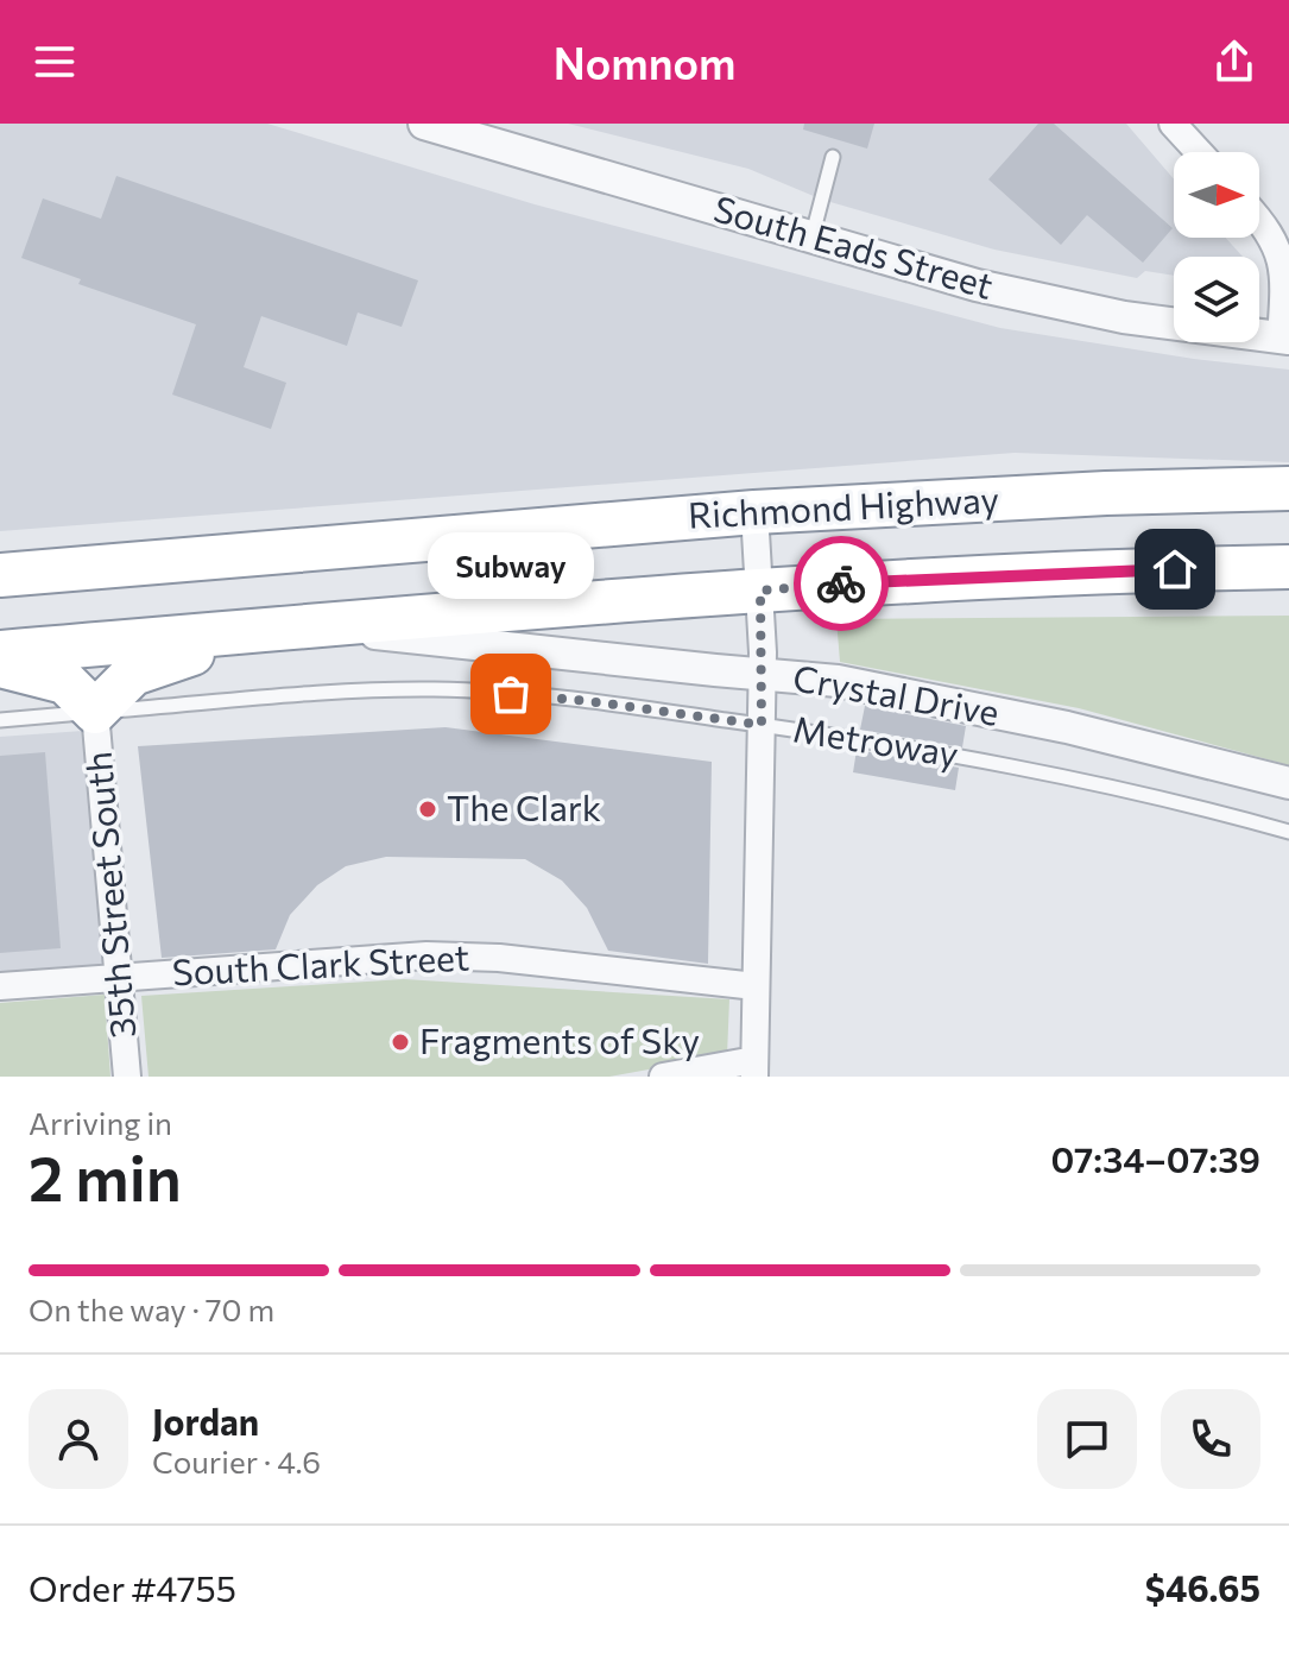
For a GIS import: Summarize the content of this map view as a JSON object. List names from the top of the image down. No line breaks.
{"streets":{"highway":["Richmond Highway"],"street":["South Eads Street","Crystal Drive","35th Street South","South Clark Street"],"lane":["Metroway"]},"crossings":[["Metroway","35th Street South"],["35th Street South","South Clark Street"]],"places":["Subway","The Clark","Fragments of Sky"],"north":"right","page":{"header":"Nomnom","bubble":"Subway","heading":["2 min","Arriving in","07:34–07:39"],"panel":["Jordan","Courier · 4.6","Order #4755","$46.65"],"bar":"On the way · 70 m"}}
